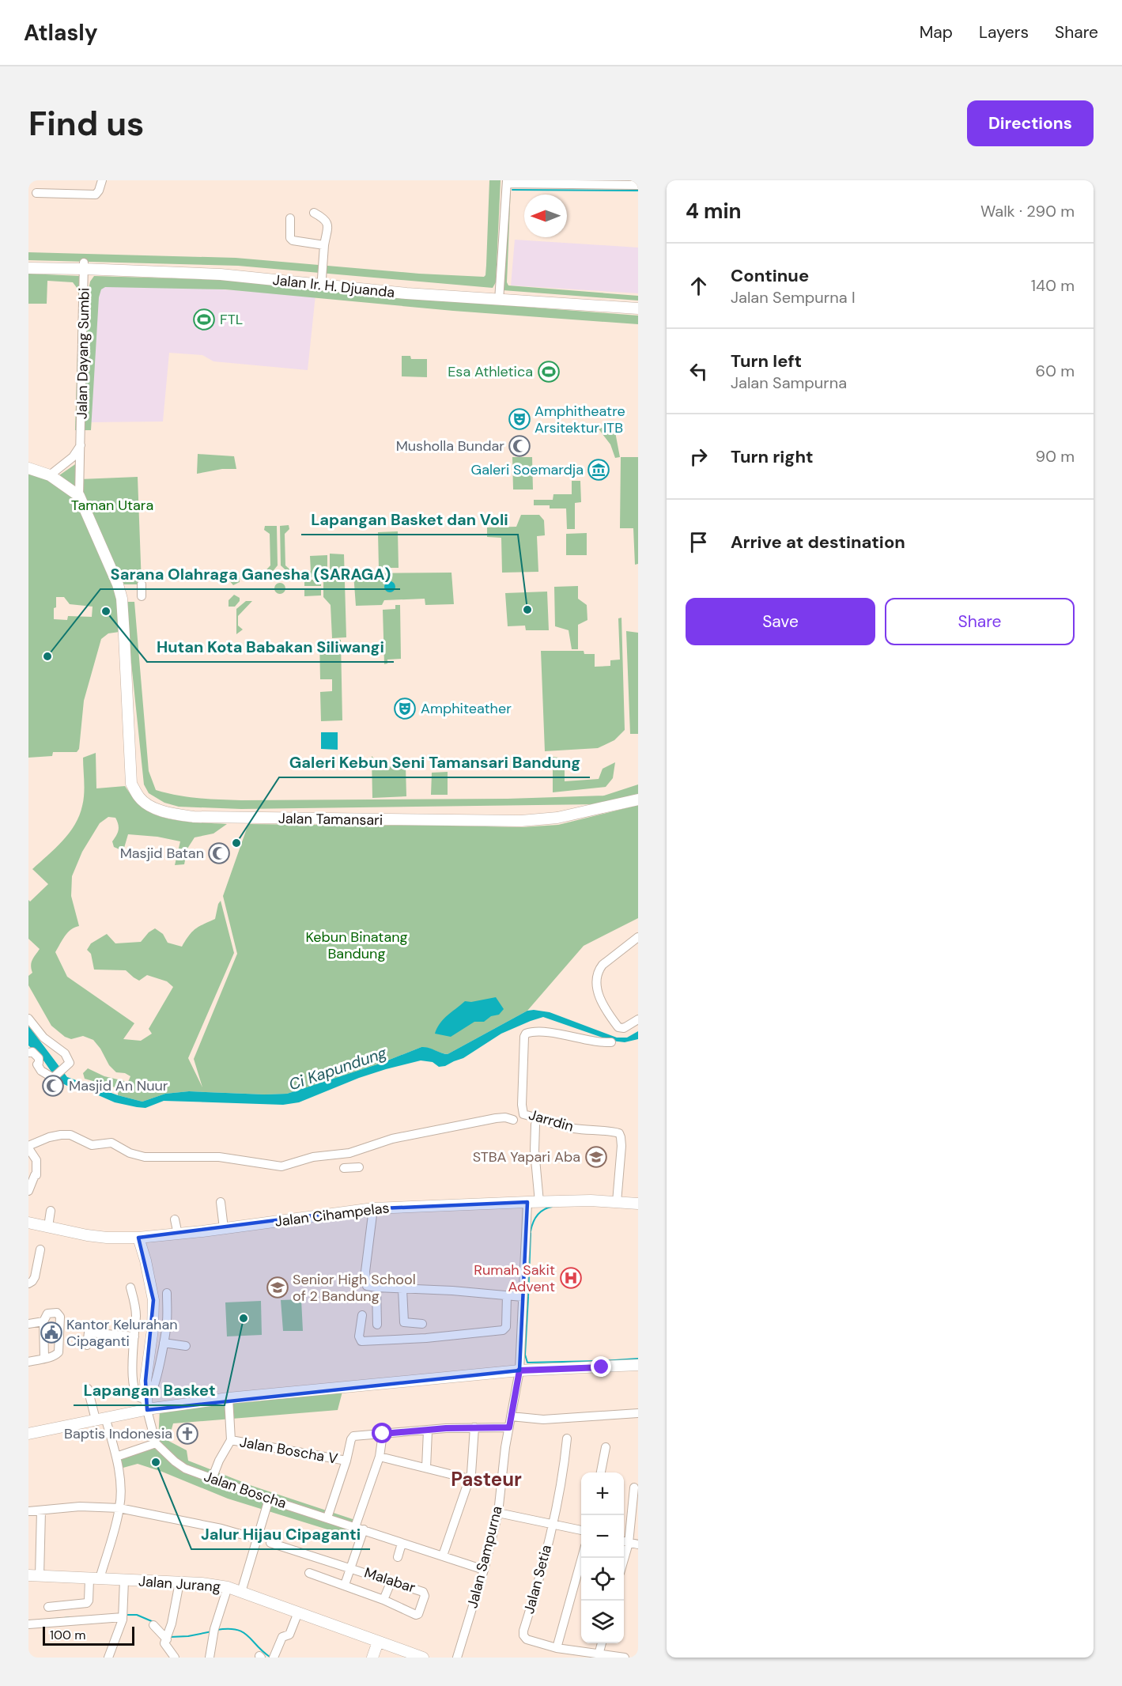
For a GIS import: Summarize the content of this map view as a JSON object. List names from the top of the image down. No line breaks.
{"streets":{"main road":["Jalan Ir. H. Djuanda","Jalan Tamansari","Jalan Cihampelas","Jalan Jurang"],"street":["Jalan Dayang Sumbi","Jarrdin","Jalan Boscha V","Jalan Boscha","Jalan Sampurna","Jalan Setia","Malabar"]},"crossings":[["Jalan Ir. H. Djuanda","Jalan Dayang Sumbi"],["Jalan Dayang Sumbi","Jalan Tamansari"],["Jarrdin","Jalan Cihampelas"],["Jalan Cihampelas","Jalan Sampurna"],["Jalan Boscha","Jalan Sampurna"]],"districts":["Pasteur"],"water":["Ci Kapundung"],"parks":["Taman Utara","Kebun Binatang Bandung"],"places":{"sports":["FTL","Esa Athletica"],"theatre":["Amphitheatre Arsitektur ITB","Amphiteather"],"mosque":["Musholla Bundar","Masjid Batan","Masjid An Nuur"],"museum":["Galeri Soemardja"],"other":["Lapangan Basket dan Voli","Hutan Kota Babakan Siliwangi","Sarana Olahraga Ganesha (SARAGA)","Galeri Kebun Seni Tamansari Bandung","Lapangan Basket","Jalur Hijau Cipaganti"],"school or university":["STBA Yapari Aba","Senior High School of 2 Bandung"],"hospital":["Rumah Sakit Advent"],"public building":["Kantor Kelurahan Cipaganti"],"church":["Baptis Indonesia"]},"scale_bar":"100 m","north":"left","page":{"header":"Atlasly","nav":["Map","Layers","Share"],"buttons":["Directions",["Save","Share"]],"title":"Find us","heading":["4 min","Walk · 290 m"],"list":[["Continue","Jalan Sempurna I","140 m"],["Turn left","Jalan Sampurna","60 m"],["Turn right","90 m"],"Arrive at destination"],"map_buttons":["+","−"],"scale":"100 m"}}
